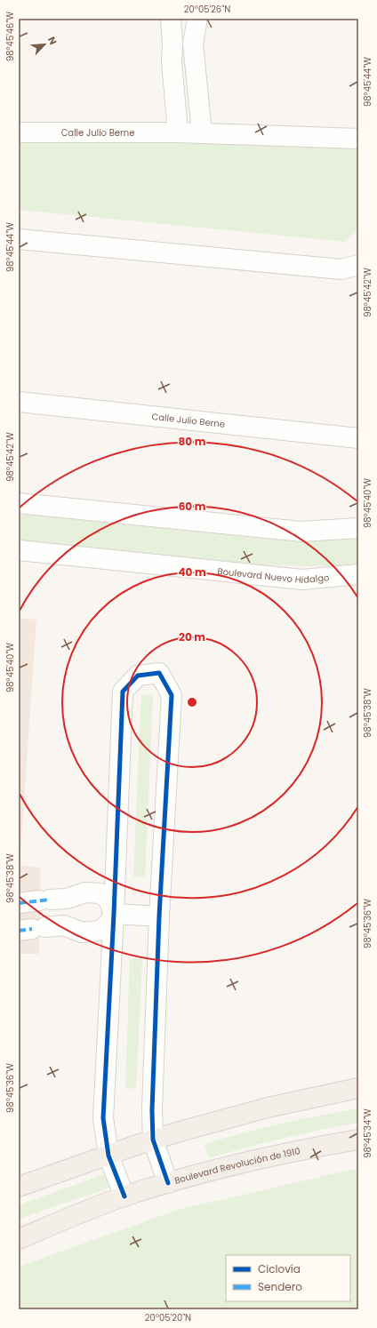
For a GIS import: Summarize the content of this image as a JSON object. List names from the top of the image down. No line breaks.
{"streets":{"main road":["Boulevard Revolución de 1910"],"street":["Calle Julio Berne","Boulevard Nuevo Hidalgo"]},"legend":["Ciclovía","Sendero"],"north":"top right","coordinates":["20°05'26\"N","98°45'46\"W","98°45'44\"W","98°45'42\"W","98°45'40\"W","98°45'38\"W","98°45'36\"W","98°45'34\"W","20°05'20\"N"],"rings":["80 m","60 m","40 m","20 m"]}
